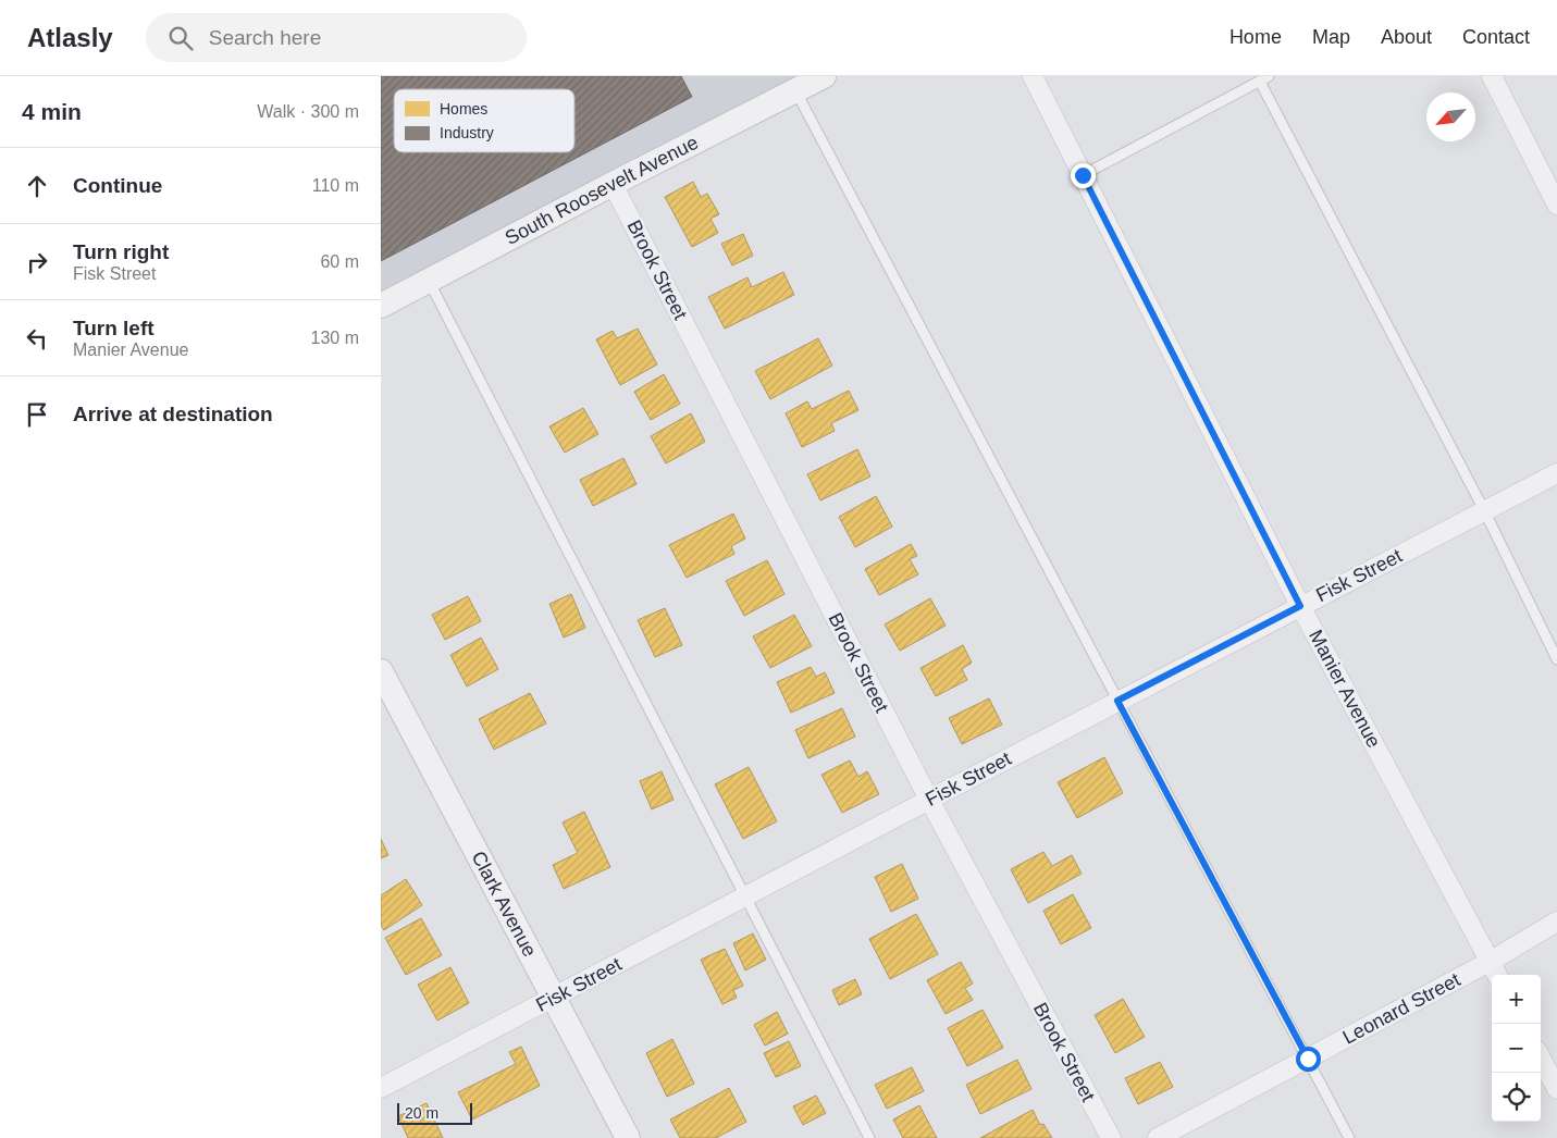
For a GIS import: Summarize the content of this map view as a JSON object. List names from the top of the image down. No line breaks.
{"streets":{"street":["South Roosevelt Avenue","Brook Street","Fisk Street","Manier Avenue","Clark Avenue","Leonard Street"]},"crossings":[["South Roosevelt Avenue","Brook Street"],["Brook Street","Fisk Street"],["Fisk Street","Manier Avenue"],["Fisk Street","Clark Avenue"],["Manier Avenue","Leonard Street"]],"legend":["Homes","Industry"],"scale_bar":"20 m","north":"bottom left","page":{"header":"Atlasly","search":"Search here","nav":["Home","Map","About","Contact"],"heading":["4 min","Walk · 300 m"],"list":[["Continue","110 m"],["Turn right","Fisk Street","60 m"],["Turn left","Manier Avenue","130 m"],"Arrive at destination"],"map_buttons":["+","−"],"scale":"20 m"}}
